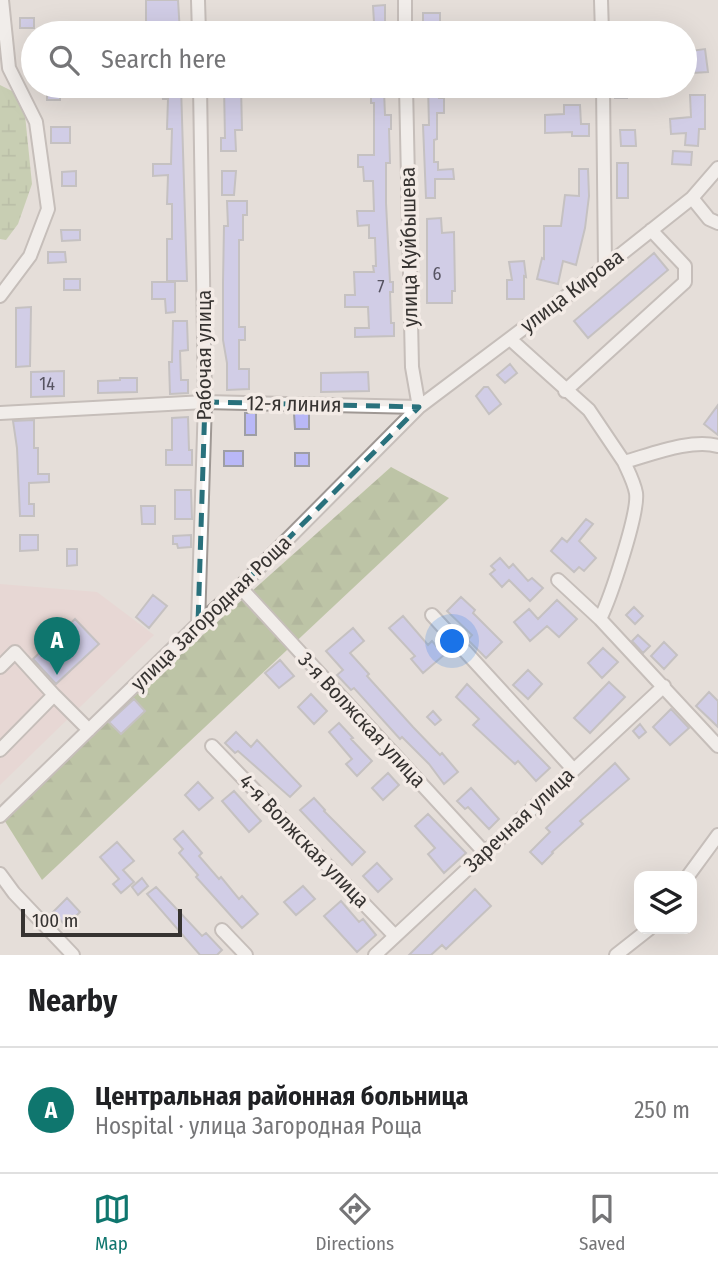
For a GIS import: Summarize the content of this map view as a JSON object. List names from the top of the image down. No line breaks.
{"streets":{"street":["улица Куйбышева","улица Кирова","Рабочая улица","12-я линия","улица Загородная Роща","3-я Волжская улица","Заречная улица","4-я Волжская улица"]},"crossings":[["улица Куйбышева","улица Кирова"],["улица Куйбышева","12-я линия"],["улица Куйбышева","улица Загородная Роща"],["улица Кирова","12-я линия"],["улица Кирова","улица Загородная Роща"],["Рабочая улица","12-я линия"],["Рабочая улица","улица Загородная Роща"],["12-я линия","улица Загородная Роща"],["улица Загородная Роща","3-я Волжская улица"],["3-я Волжская улица","Заречная улица"],["Заречная улица","4-я Волжская улица"]],"house_numbers":["6","7","14"],"scale_bar":"100 m","page":{"search":"Search here","pins":"A","scale":"100 m","heading":"Nearby","list":[{"mark":"A","name":"Центральная районная больница","note":"Hospital · улица Загородная Роща","value":"250 m"}],"nav":["Map","Directions","Saved"]}}
